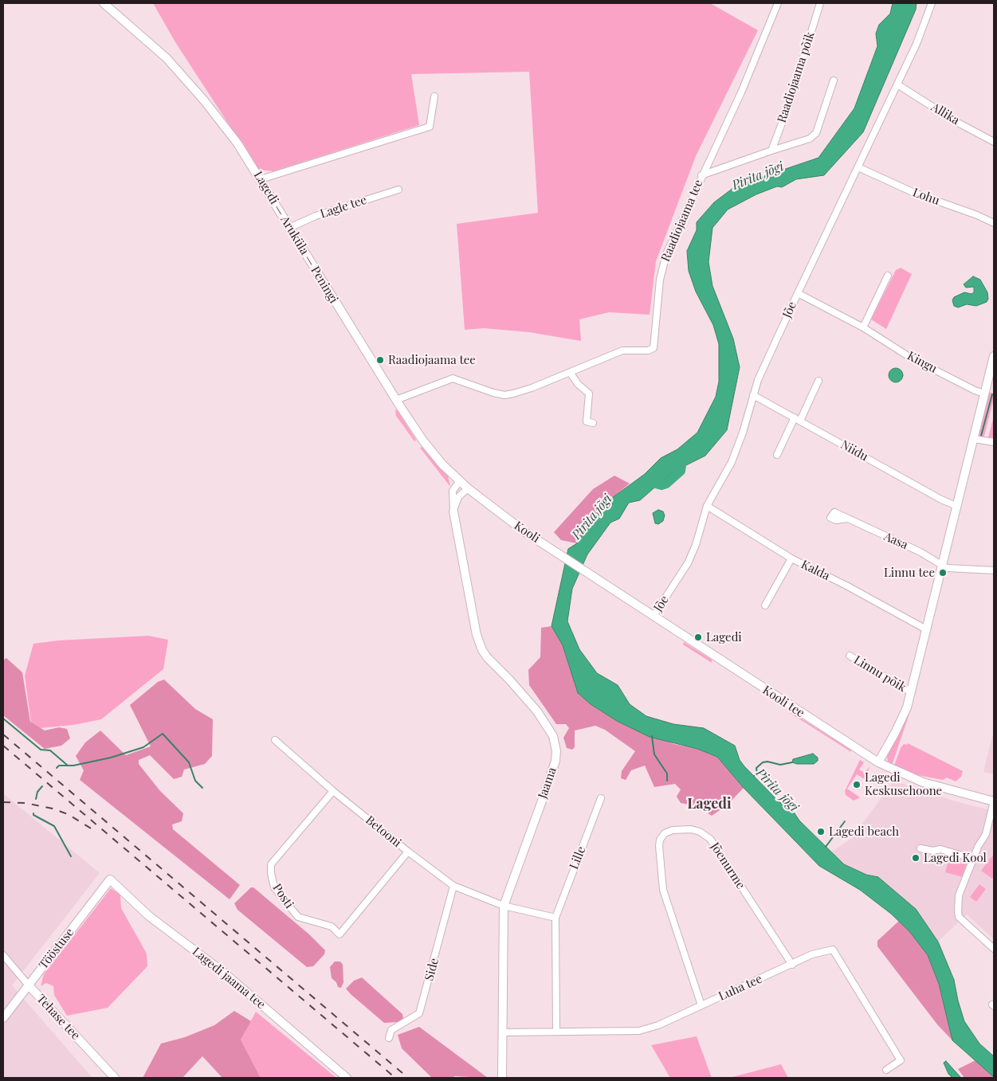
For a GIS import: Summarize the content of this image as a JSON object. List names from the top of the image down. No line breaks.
{"streets":{"street":["Raadiojaama põik","Allika","Lohu","Lagle tee","Raadiojaama tee","Lagedi — Aruküla — Peningi","Jõe","Kingu","Niidu","Kooli","Aasa","Kalda","Linnu põik","Kooli tee","Jaama","Betooni","Lille","Jõenurme","Posti","Tööstuse","Side","Lagedi jaama tee","Luha tee","Tehase tee"]},"crossings":[["Allika","Jõe"],["Lohu","Jõe"],["Lagle tee","Lagedi — Aruküla — Peningi"],["Raadiojaama tee","Lagedi — Aruküla — Peningi"],["Lagedi — Aruküla — Peningi","Kooli"],["Lagedi — Aruküla — Peningi","Jaama"],["Jõe","Kingu"],["Jõe","Niidu"],["Jõe","Kalda"],["Jõe","Kooli tee"],["Kooli","Kooli tee"],["Jaama","Betooni"],["Jaama","Luha tee"],["Betooni","Posti"],["Betooni","Side"],["Lille","Luha tee"],["Jõenurme","Luha tee"],["Tööstuse","Lagedi jaama tee"],["Tööstuse","Tehase tee"]],"districts":["Lagedi"],"water":["Pirita jõgi"],"places":["Raadiojaama tee","Linnu tee","Lagedi","Lagedi Keskusehoone","Lagedi beach","Lagedi Kool"]}
